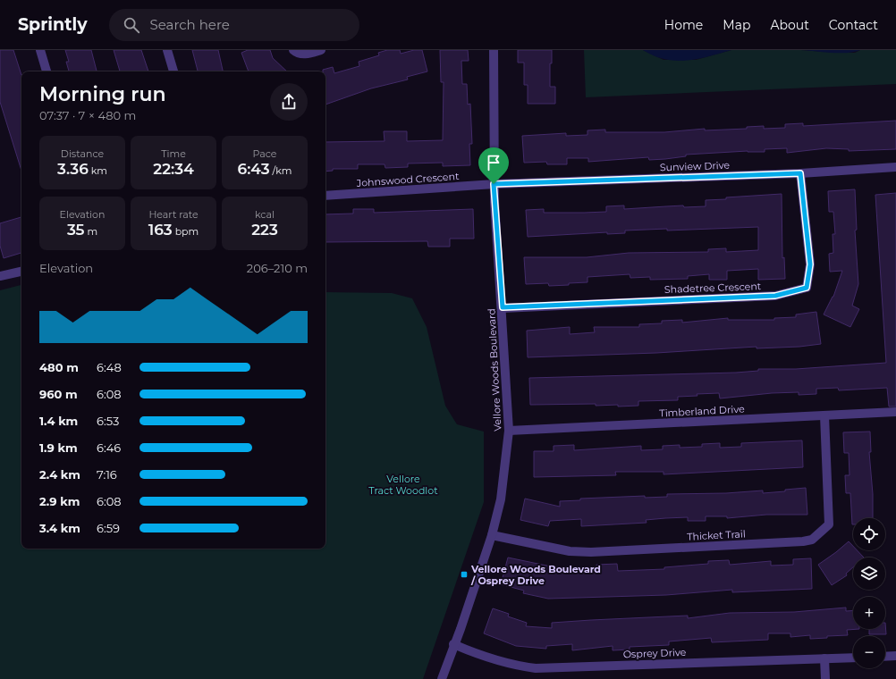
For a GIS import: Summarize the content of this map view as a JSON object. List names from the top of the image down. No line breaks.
{"streets":{"street":["Sunview Drive","Johnswood Crescent","Shadetree Crescent","Vellore Woods Boulevard","Timberland Drive","Thicket Trail","Osprey Drive"]},"crossings":[["Sunview Drive","Johnswood Crescent"],["Sunview Drive","Shadetree Crescent"],["Sunview Drive","Vellore Woods Boulevard"],["Johnswood Crescent","Vellore Woods Boulevard"],["Shadetree Crescent","Vellore Woods Boulevard"],["Vellore Woods Boulevard","Timberland Drive"],["Vellore Woods Boulevard","Thicket Trail"],["Vellore Woods Boulevard","Osprey Drive"],["Timberland Drive","Thicket Trail"]],"parks":["Vellore Tract Woodlot"],"places":{"transit":["Vellore Woods Boulevard / Osprey Drive"]},"page":{"header":"Sprintly","search":"Search here","nav":["Home","Map","About","Contact"],"heading":["Morning run","07:37 · 7 × 480 m"],"stats":[["Distance","3.36 km"],["Time","22:34"],["Pace","6:43 /km"],["Elevation","35 m"],["Heart rate","163 bpm"],["kcal","223"]],"chart":["Elevation","206–210 m"],"list":[{"name":"480 m","note":"6:48"},{"name":"960 m","note":"6:08"},{"name":"1.4 km","note":"6:53"},{"name":"1.9 km","note":"6:46"},{"name":"2.4 km","note":"7:16"},{"name":"2.9 km","note":"6:08"},{"name":"3.4 km","note":"6:59"}],"map_buttons":["+","−"]}}
